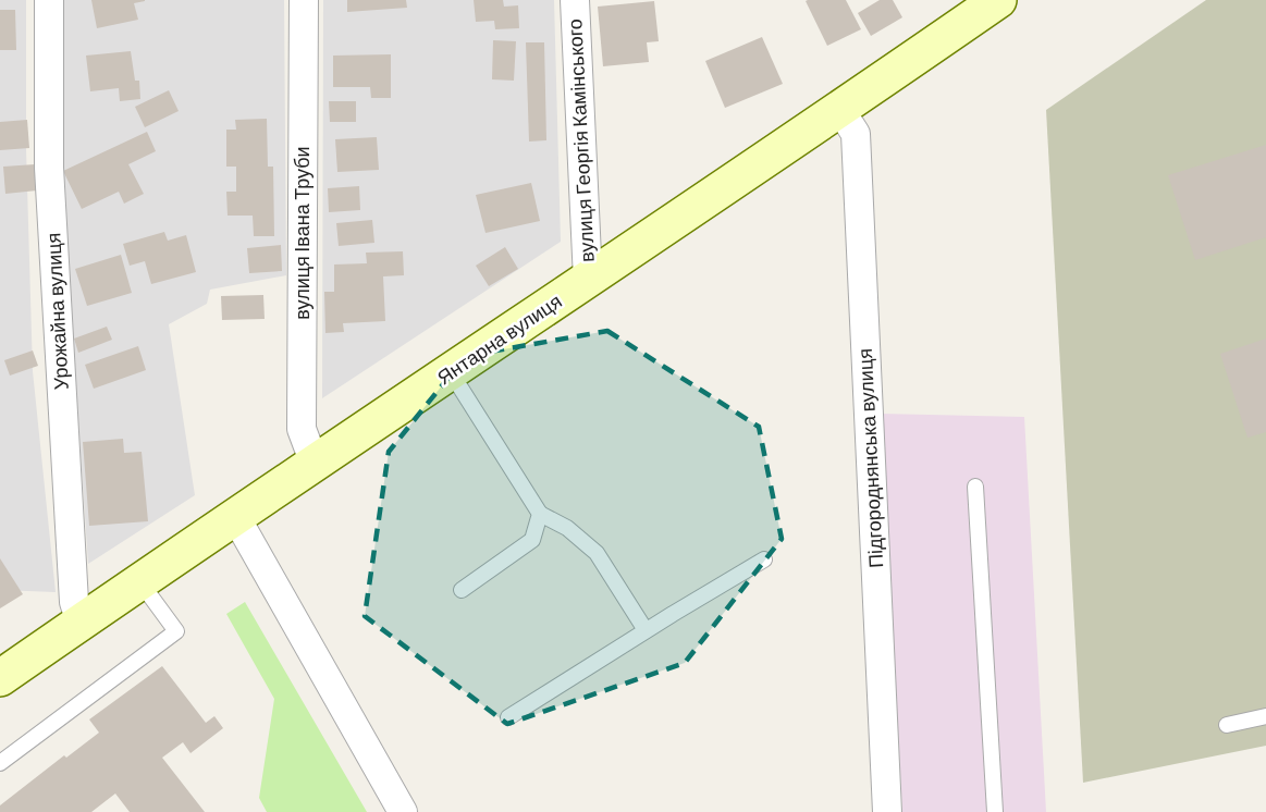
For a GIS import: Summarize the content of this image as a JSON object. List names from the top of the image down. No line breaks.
{"streets":{"main road":["Янтарна вулиця"],"street":["вулиця Георгія Камінського","вулиця Івана Труби","Урожайна вулиця","Підгороднянська вулиця"]},"crossings":[["вулиця Георгія Камінського","Янтарна вулиця"],["вулиця Івана Труби","Янтарна вулиця"],["Урожайна вулиця","Янтарна вулиця"],["Янтарна вулиця","Підгороднянська вулиця"]]}
